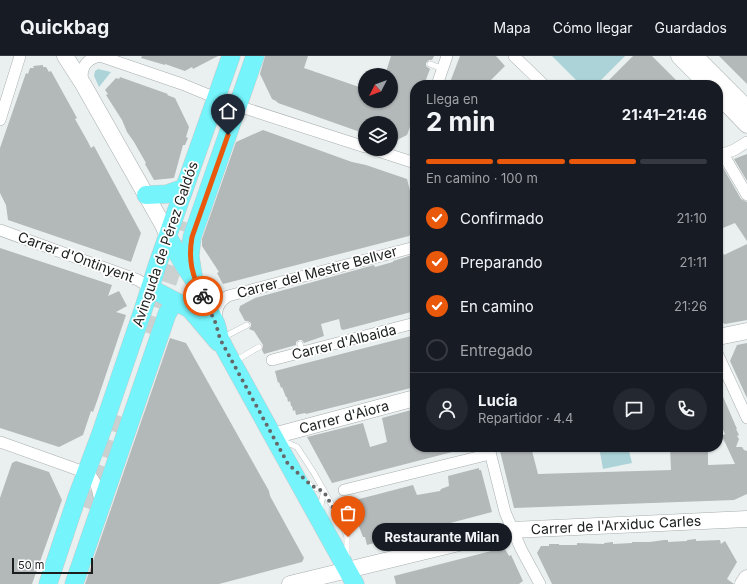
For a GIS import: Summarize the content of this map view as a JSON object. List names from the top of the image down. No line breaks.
{"streets":{"main road":["Avinguda de Pérez Galdós","Carrer d'Aiora","Carrer de l'Arxiduc Carles"],"street":["Carrer d'Ontinyent","Carrer del Mestre Bellver","Carrer d'Albaida"]},"crossings":[["Avinguda de Pérez Galdós","Carrer d'Ontinyent"]],"places":["Restaurante Milan"],"scale_bar":"50 m","north":"bottom left","page":{"header":"Quickbag","nav":["Mapa","Cómo llegar","Guardados"],"heading":["2 min","Llega en","21:41–21:46"],"panel":["Lucía","Repartidor · 4.4"],"bar":"En camino · 100 m","list":[["Confirmado","21:10"],["Preparando","21:11"],["En camino","21:26"],"Entregado"],"bubble":"Restaurante Milan","scale":"50 m"}}
